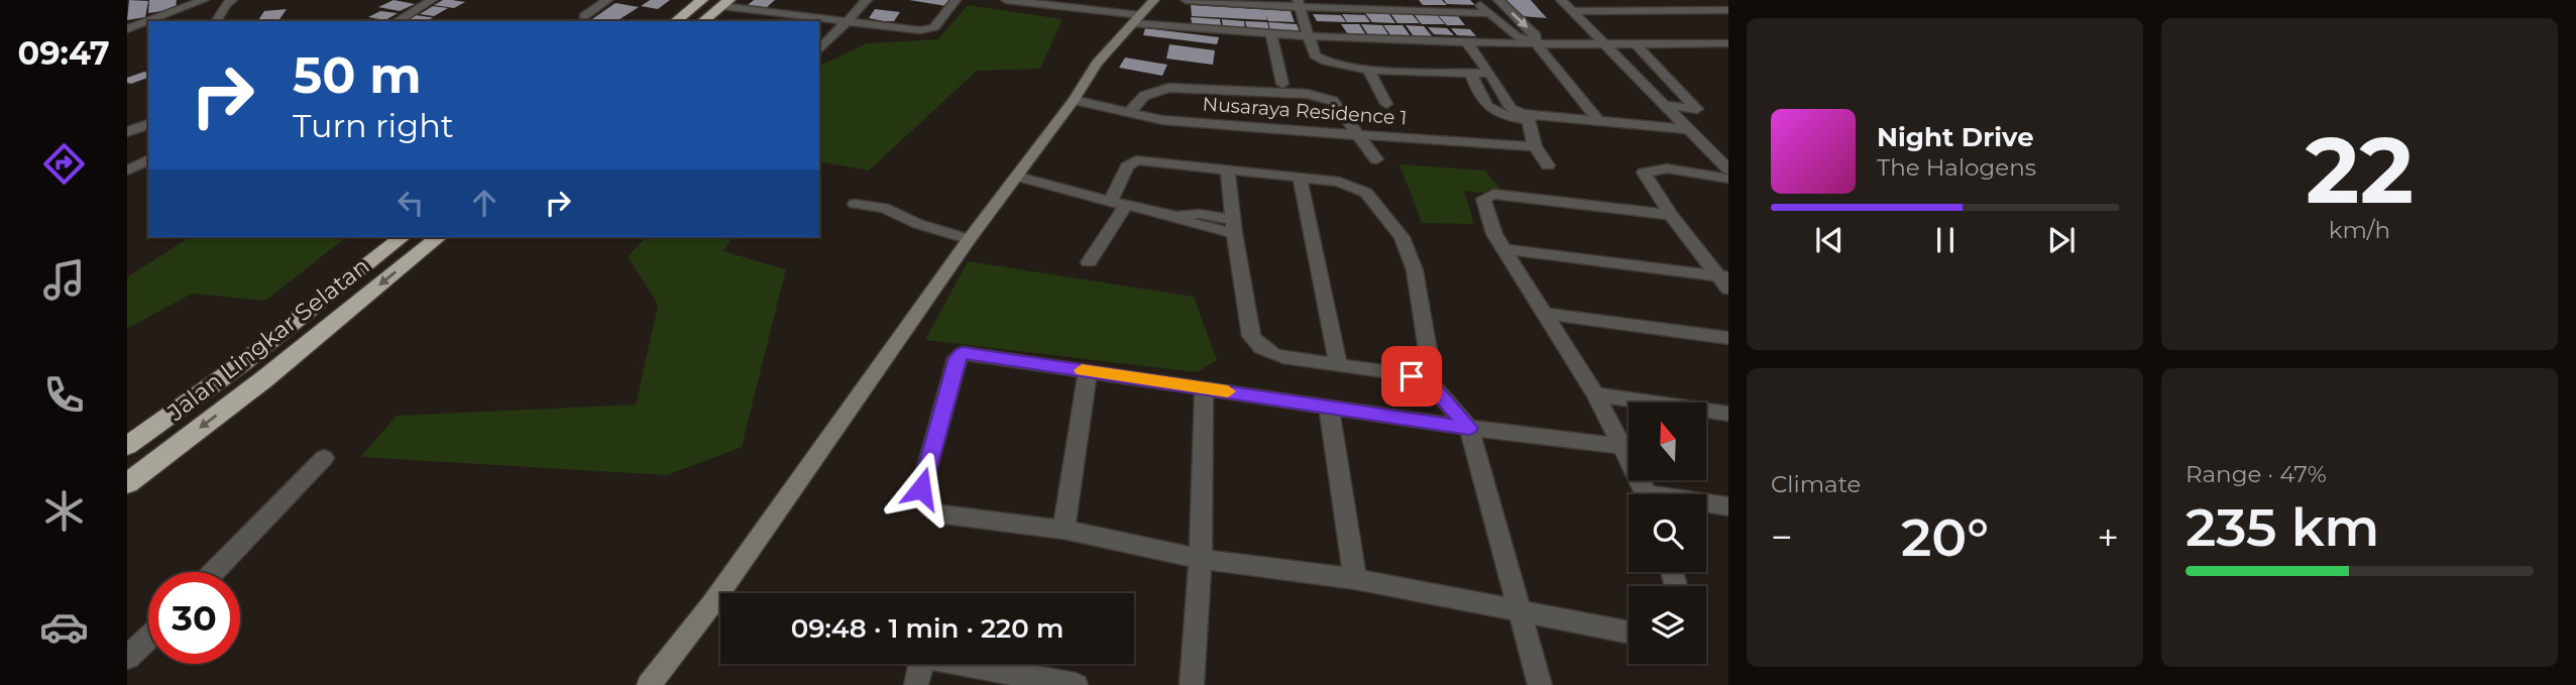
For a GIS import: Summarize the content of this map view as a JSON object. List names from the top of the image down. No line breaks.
{"streets":{"highway":["Jalan Lingkar Selatan"],"street":["Nusaraya Residence 1"]},"north":"top","page":{"tabs":"09:47","tile":[["22","km/h"],"Climate",["Range · 47%","235 km"]],"turn":["50 m","Turn right"],"song":["Night Drive","The Halogens"],"heat":["−","20°","+"],"limit":"30","trip":"09:48 · 1 min · 220 m"}}
